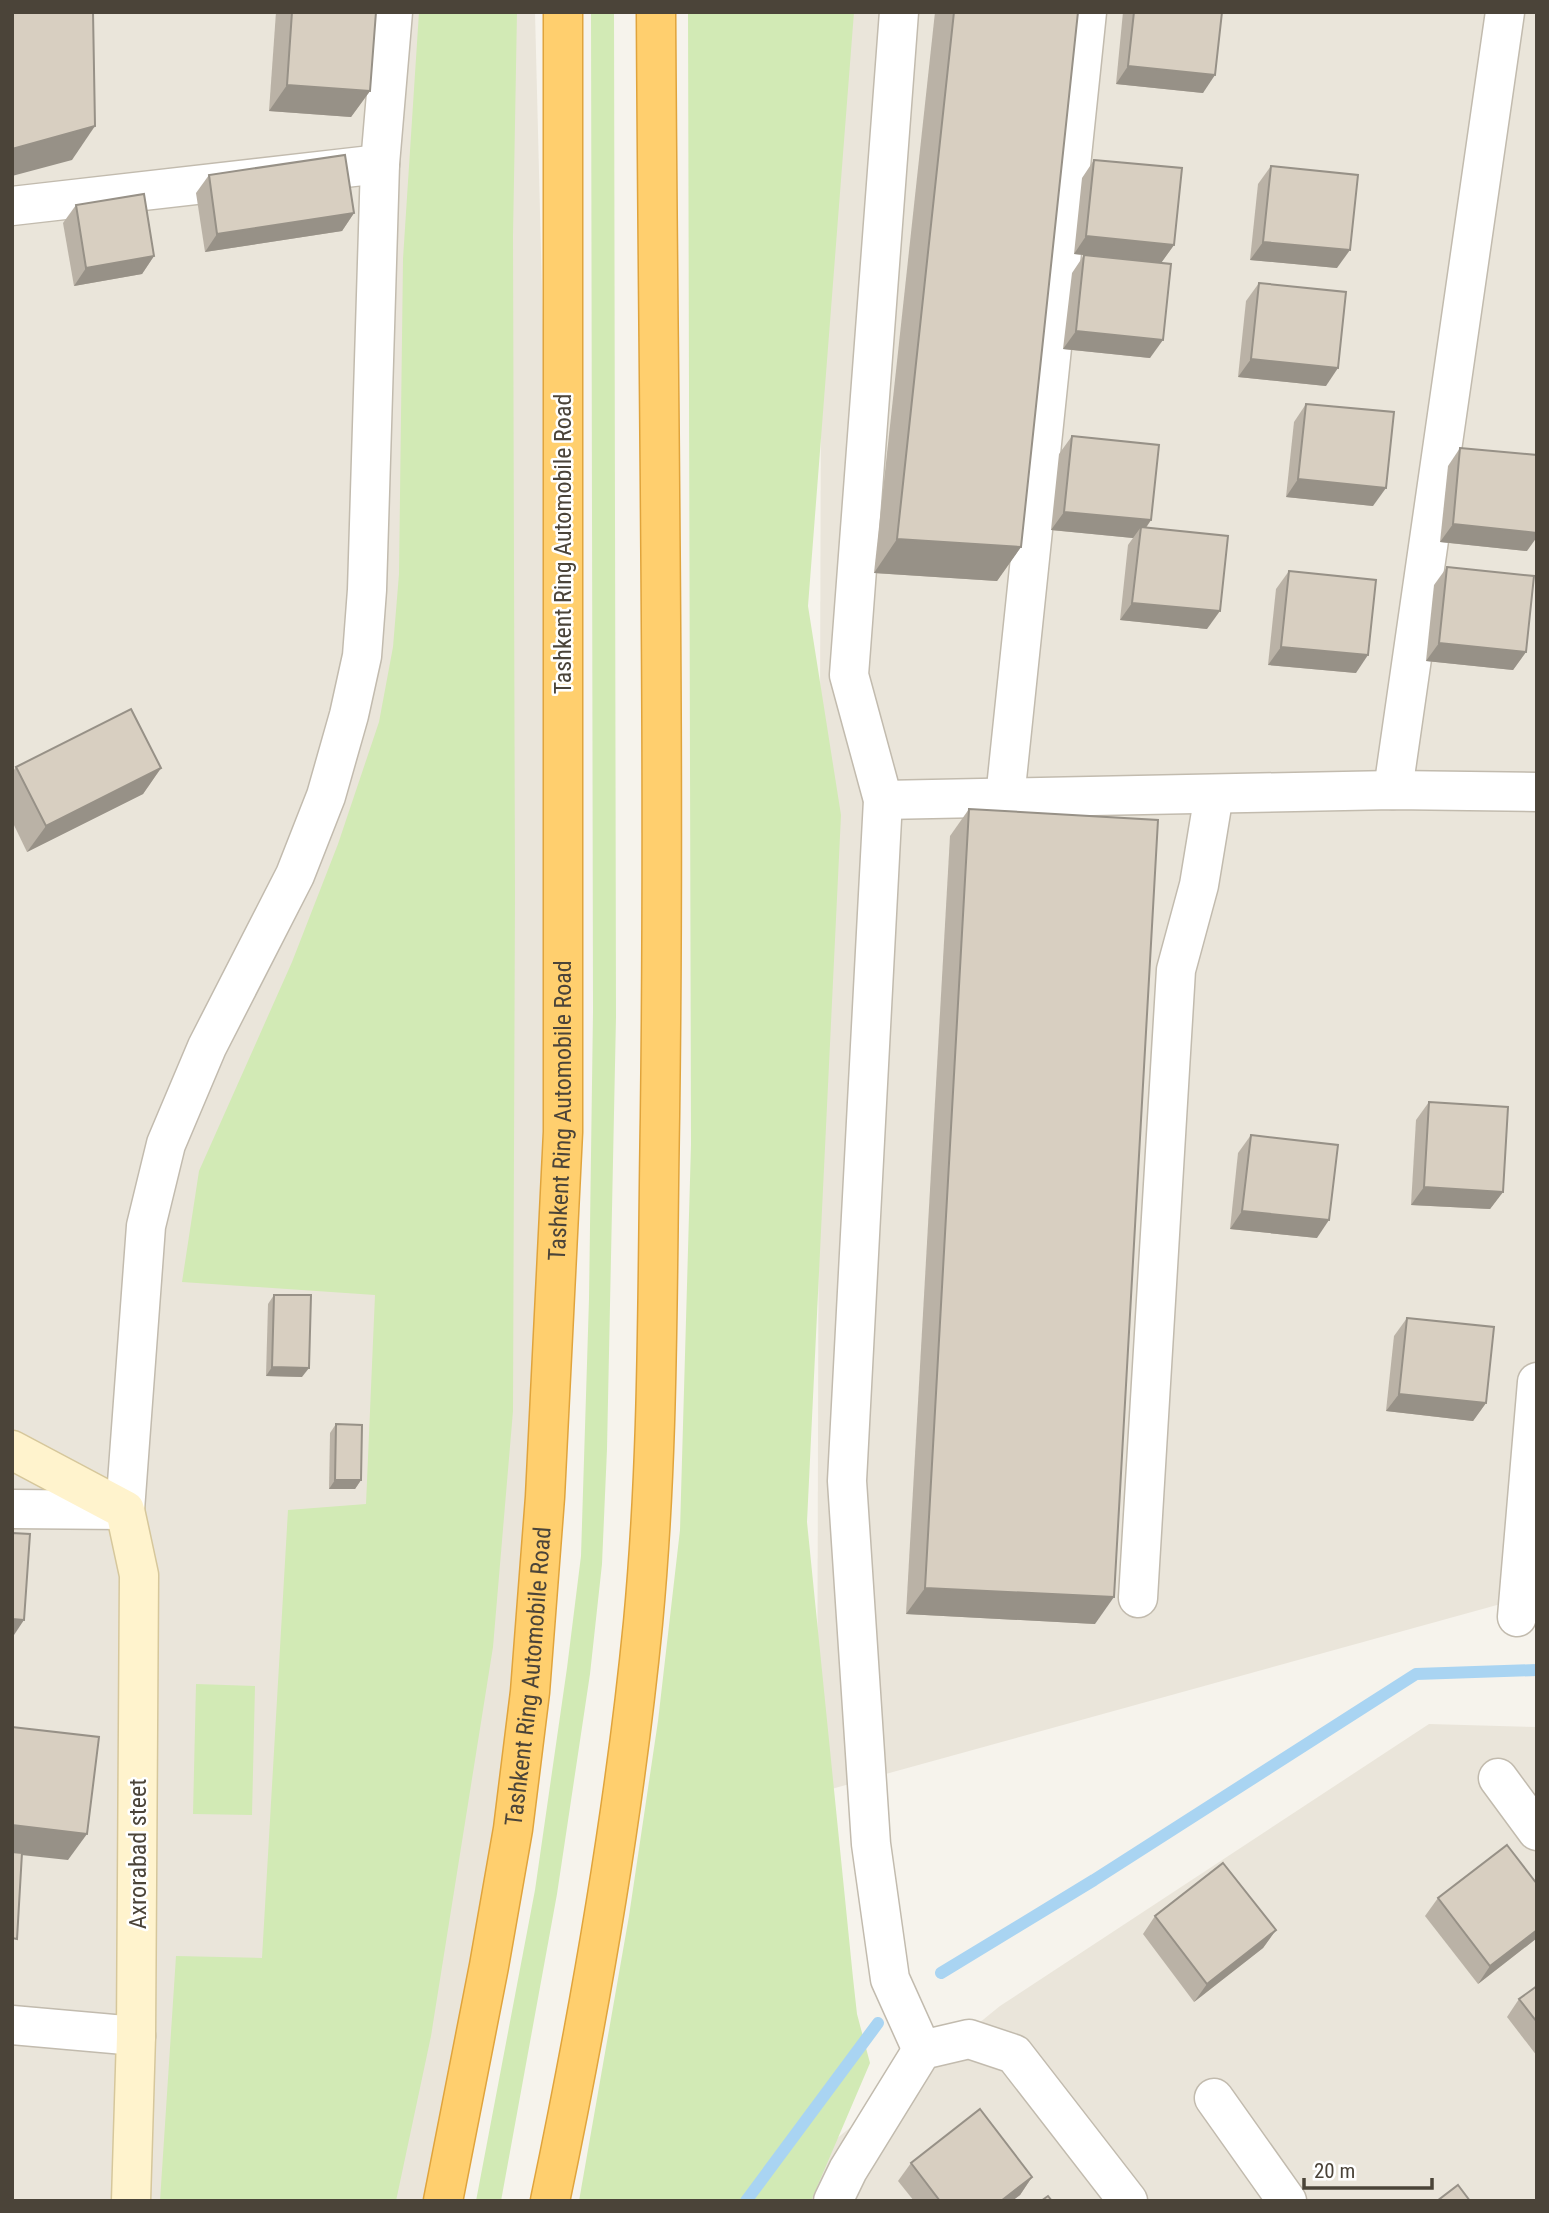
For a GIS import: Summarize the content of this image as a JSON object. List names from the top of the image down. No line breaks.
{"streets":{"highway":["Tashkent Ring Automobile Road"],"street":["Axrorаbаd steet"]},"scale_bar":"20 m"}
